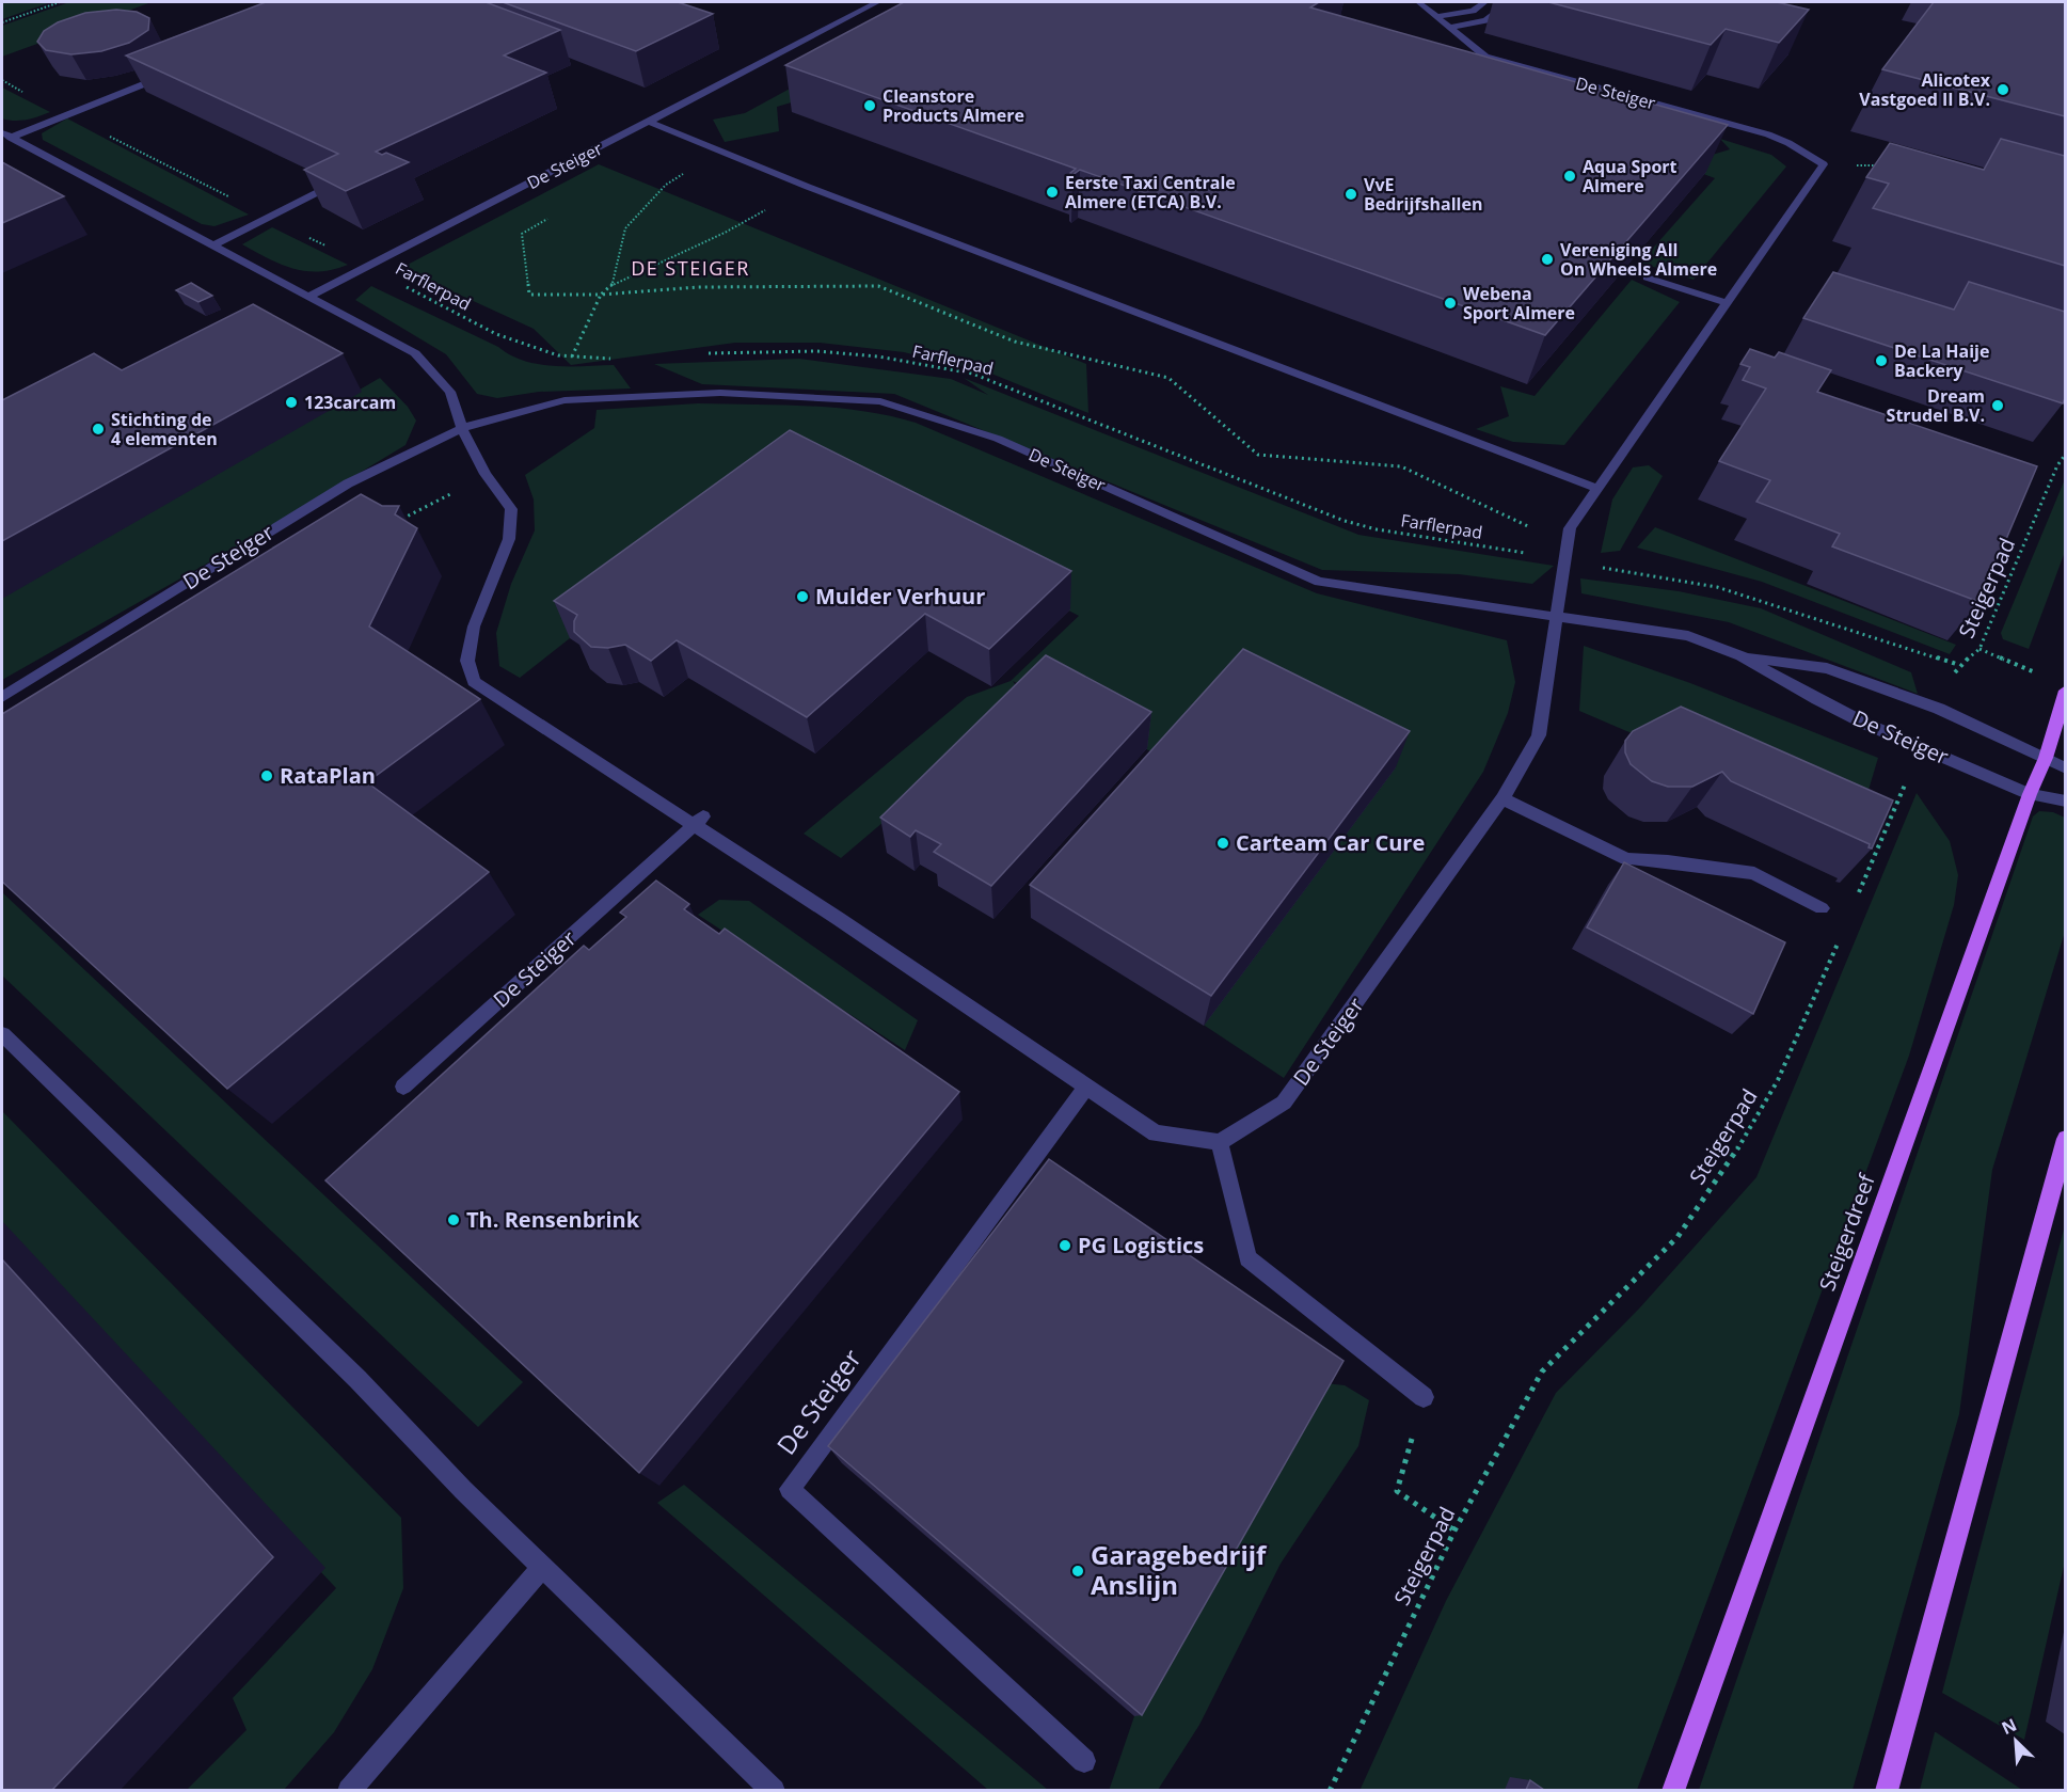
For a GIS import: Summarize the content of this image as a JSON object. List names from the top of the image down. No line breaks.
{"streets":{"main road":["Steigerdreef"],"street":["De Steiger"],"path":["Farflerpad","Steigerpad"]},"crossings":[["De Steiger","Farflerpad"],["De Steiger","Steigerpad"],["De Steiger","Steigerdreef"],["Farflerpad","Steigerpad"]],"districts":["DE STEIGER"],"places":["Alicotex Vastgoed II B.V.","Cleanstore Products Almere","Aqua Sport Almere","Eerste Taxi Centrale Almere (ETCA) B.V.","VvE Bedrijfshallen","Vereniging All On Wheels Almere","Webena Sport Almere","De La Haije Backery","123carcam","Dream Strudel B.V.","Stichting de 4 elementen","Mulder Verhuur","RataPlan","Carteam Car Cure","Th. Rensenbrink","PG Logistics","Garagebedrijf Anslijn"],"north":"top left"}
